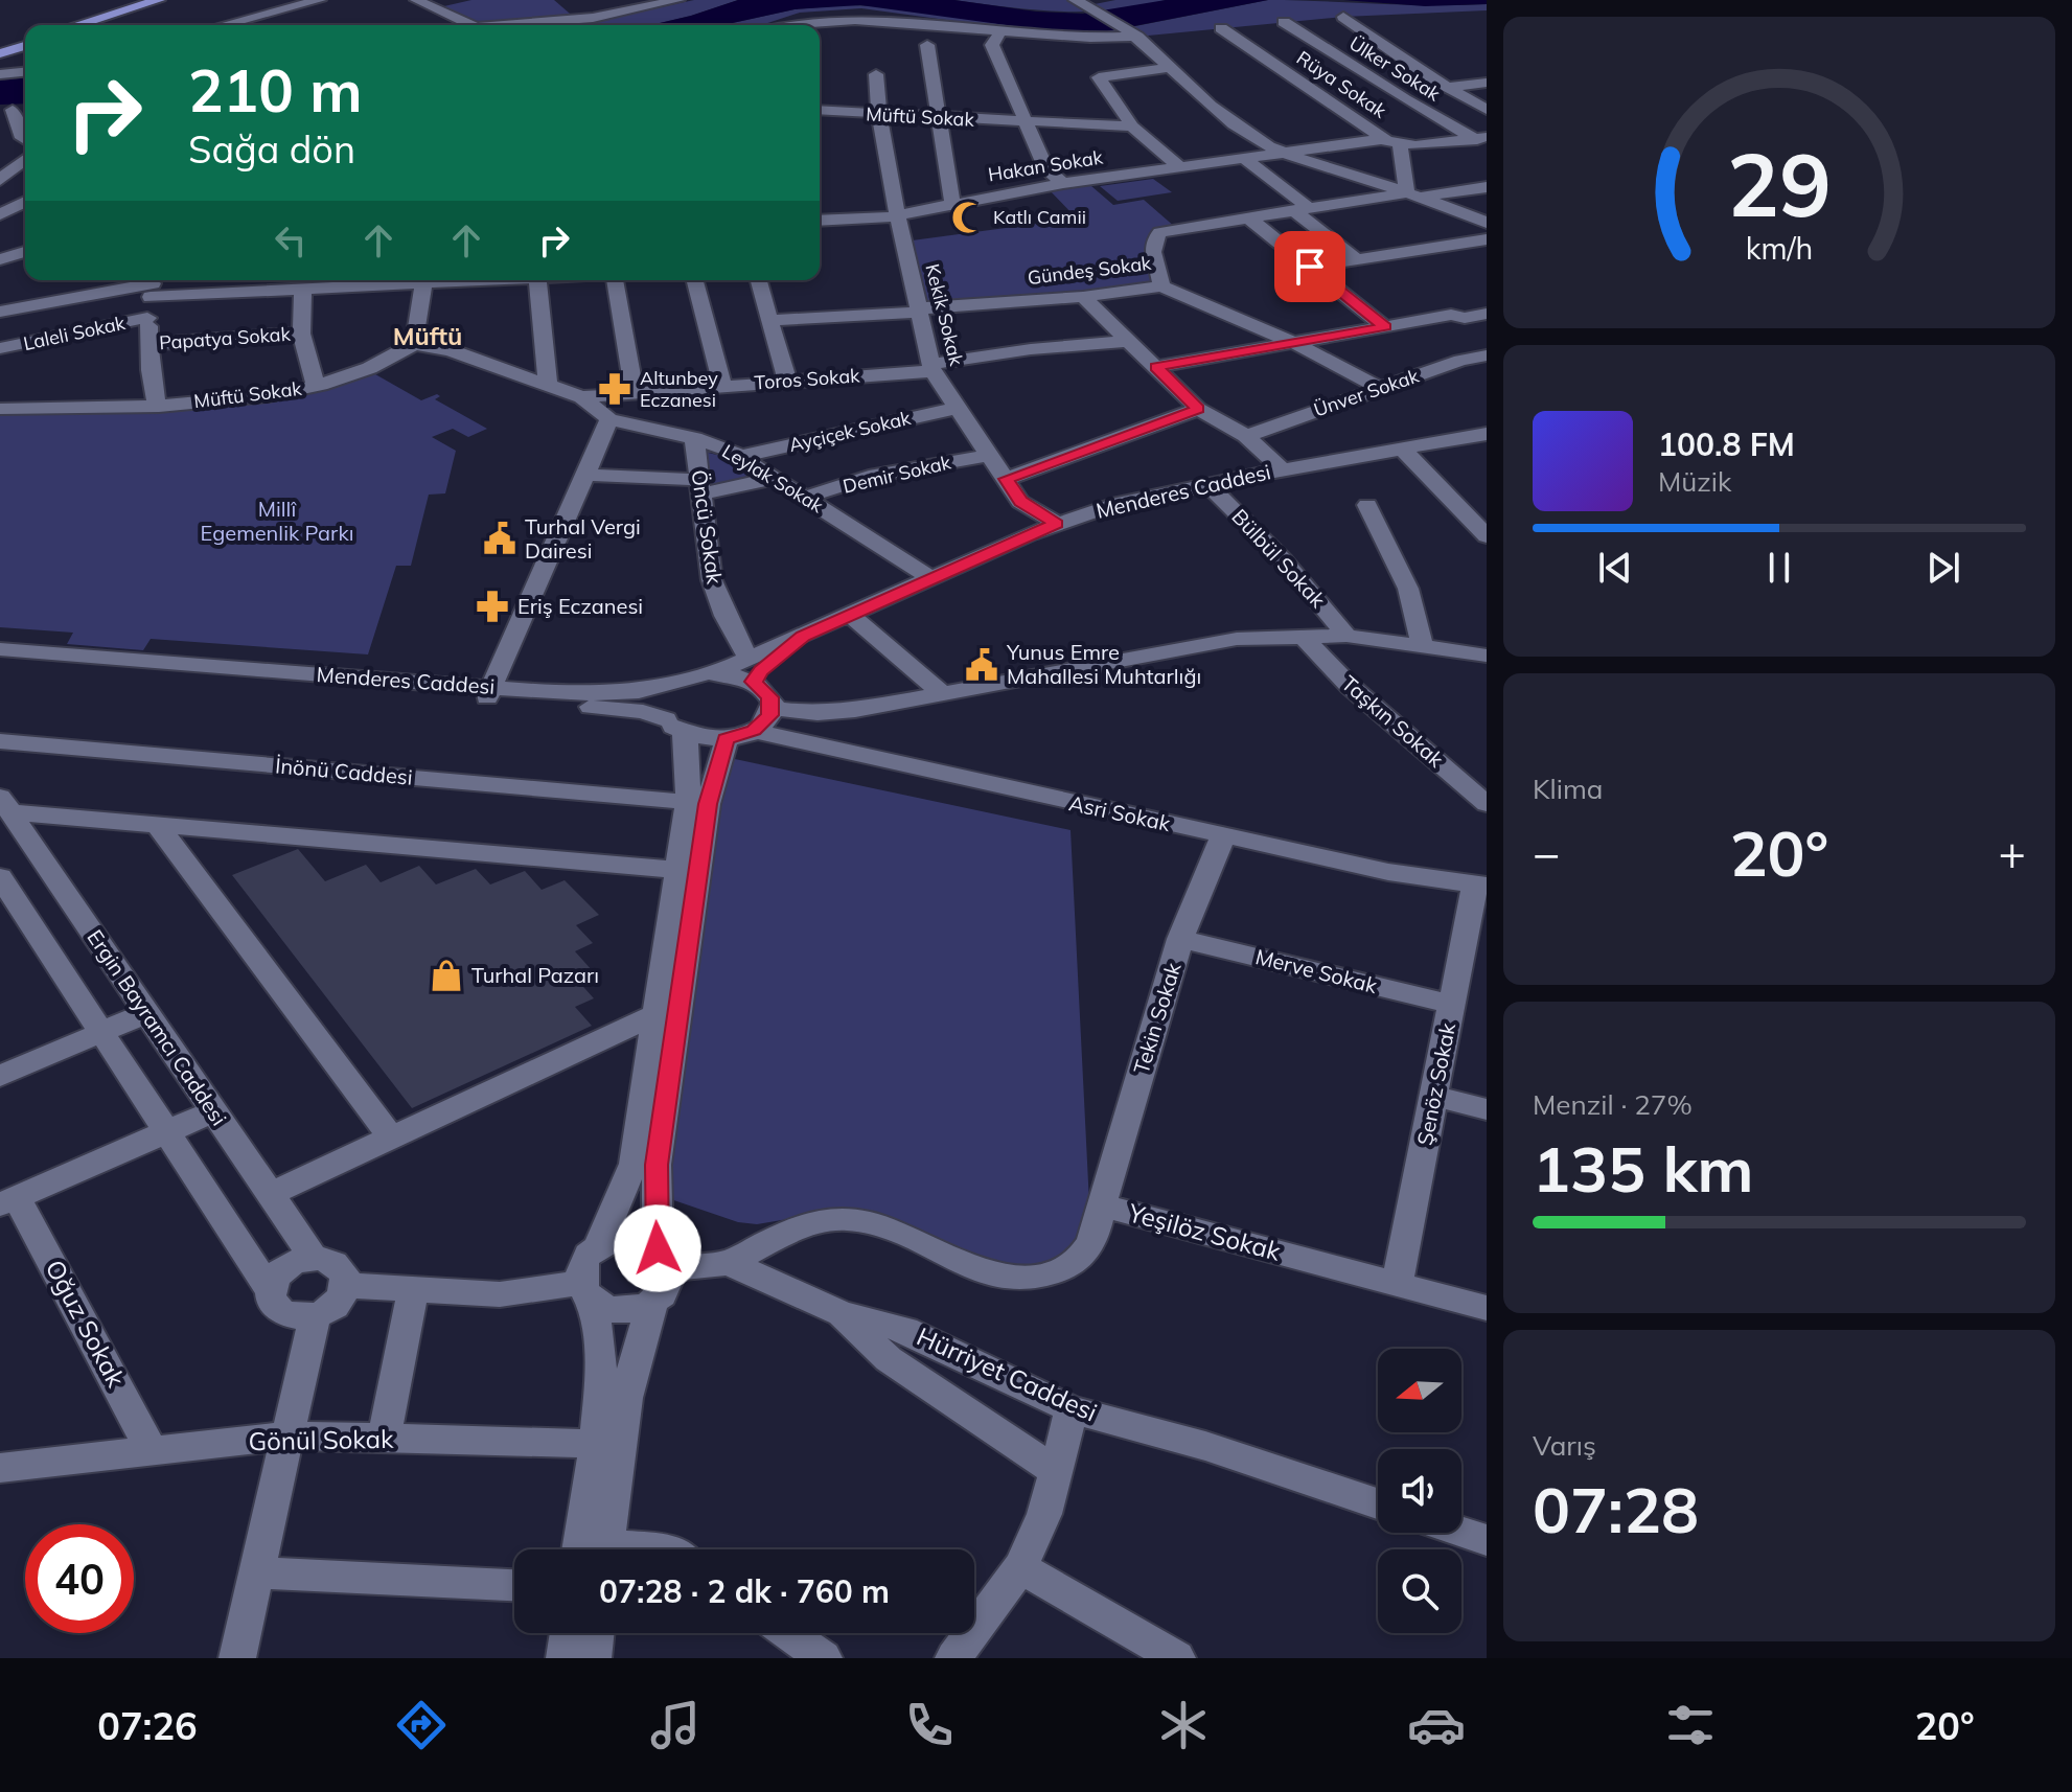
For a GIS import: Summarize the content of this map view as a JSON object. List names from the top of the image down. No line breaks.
{"streets":{"street":["Ülker Sokak","Rüya Sokak","Müftü Sokak","Hakan Sokak","Gündeş Sokak","Kekik Sokak","Laleli Sokak","Papatya Sokak","Toros Sokak","Ünver Sokak","Ayçiçek Sokak","Demir Sokak","Leylak Sokak","Menderes Caddesi","Öncü Sokak","Bülbül Sokak","Taşkın Sokak","İnönü Caddesi","Asri Sokak","Merve Sokak","Tekin Sokak","Ergin Bayramcı Caddesi","Şenöz Sokak","Yeşilöz Sokak","Oğuz Sokak","Hürriyet Caddesi","Gönül Sokak"]},"crossings":[["Ülker Sokak","Hakan Sokak"],["Rüya Sokak","Hakan Sokak"],["Rüya Sokak","Gündeş Sokak"],["Müftü Sokak","Kekik Sokak"],["Müftü Sokak","Leylak Sokak"],["Hakan Sokak","Kekik Sokak"],["Gündeş Sokak","Kekik Sokak"],["Kekik Sokak","Toros Sokak"],["Kekik Sokak","Ayçiçek Sokak"],["Kekik Sokak","Demir Sokak"],["Kekik Sokak","Menderes Caddesi"],["Toros Sokak","Leylak Sokak"],["Ayçiçek Sokak","Leylak Sokak"],["Demir Sokak","Leylak Sokak"],["Leylak Sokak","Menderes Caddesi"],["Leylak Sokak","Öncü Sokak"],["Menderes Caddesi","Öncü Sokak"],["Menderes Caddesi","Bülbül Sokak"],["Asri Sokak","Tekin Sokak"],["Asri Sokak","Şenöz Sokak"],["Merve Sokak","Tekin Sokak"],["Merve Sokak","Şenöz Sokak"],["Tekin Sokak","Yeşilöz Sokak"],["Şenöz Sokak","Yeşilöz Sokak"],["Yeşilöz Sokak","Hürriyet Caddesi"],["Oğuz Sokak","Gönül Sokak"]],"districts":["Müftü"],"parks":["Millî Egemenlik Parkı"],"places":{"mosque":["Katlı Camii"],"pharmacy":["Altunbey Eczanesi","Eriş Eczanesi"],"public building":["Turhal Vergi Dairesi","Yunus Emre Mahallesi Muhtarlığı"],"shop":["Turhal Pazarı"]},"north":"left","page":{"turn":["210 m","Sağa dön"],"song":["100.8 FM","Müzik"],"tile":["Klima",["Menzil · 27%","135 km"],["Varış","07:28"]],"heat":["−","20°","+"],"limit":"40","trip":"07:28 · 2 dk · 760 m","tabs":["07:26","20°"],"gauge":["29","km/h"]}}
